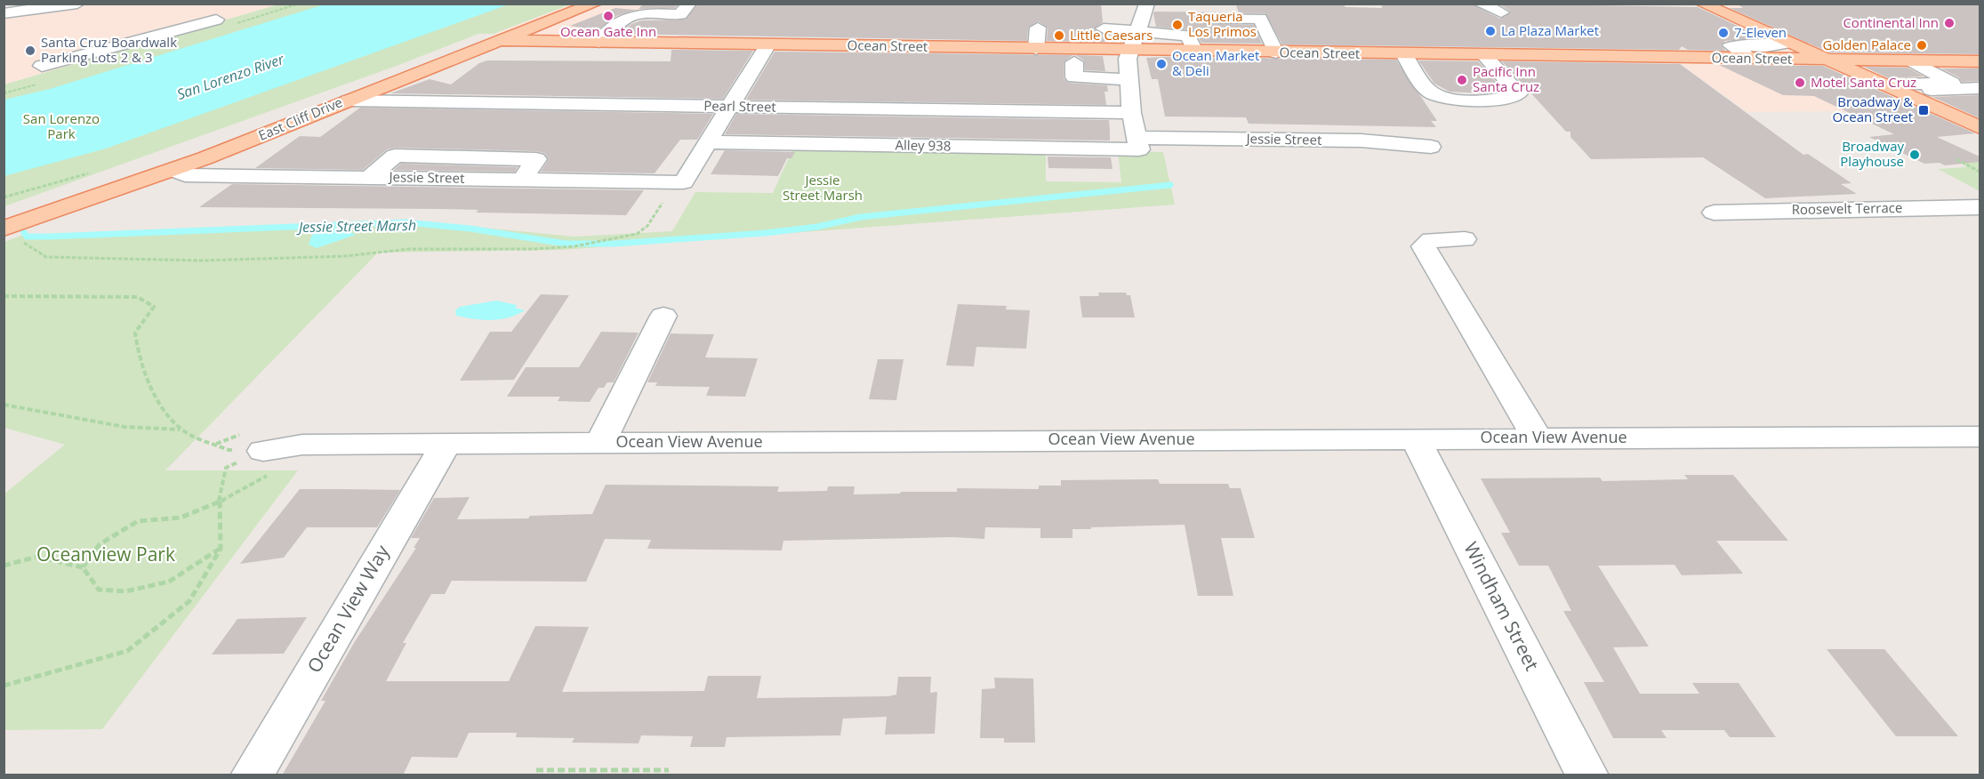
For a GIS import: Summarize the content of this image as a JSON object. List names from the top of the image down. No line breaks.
{"streets":{"main road":["Ocean Street","East Cliff Drive"],"street":["Pearl Street","Jessie Street","Alley 938","Roosevelt Terrace","Ocean View Avenue","Windham Street","Ocean View Way"]},"crossings":[["Ocean Street","East Cliff Drive"],["Pearl Street","East Cliff Drive"],["East Cliff Drive","Jessie Street"],["Jessie Street","Alley 938"],["Ocean View Avenue","Windham Street"],["Ocean View Avenue","Ocean View Way"]],"water":["San Lorenzo River","Jessie Street Marsh"],"parks":["San Lorenzo Park","Jessie Street Marsh","Oceanview Park"],"places":{"other":["Ocean Gate Inn","Continental Inn","Taqueria Los Primos","La Plaza Market","7-Eleven","Little Caesars","Golden Palace","Santa Cruz Boardwalk Parking Lots 2 & 3","Ocean Market & Deli","Pacific Inn Santa Cruz","Motel Santa Cruz","Broadway Playhouse"],"transit":["Broadway & Ocean Street"]}}
